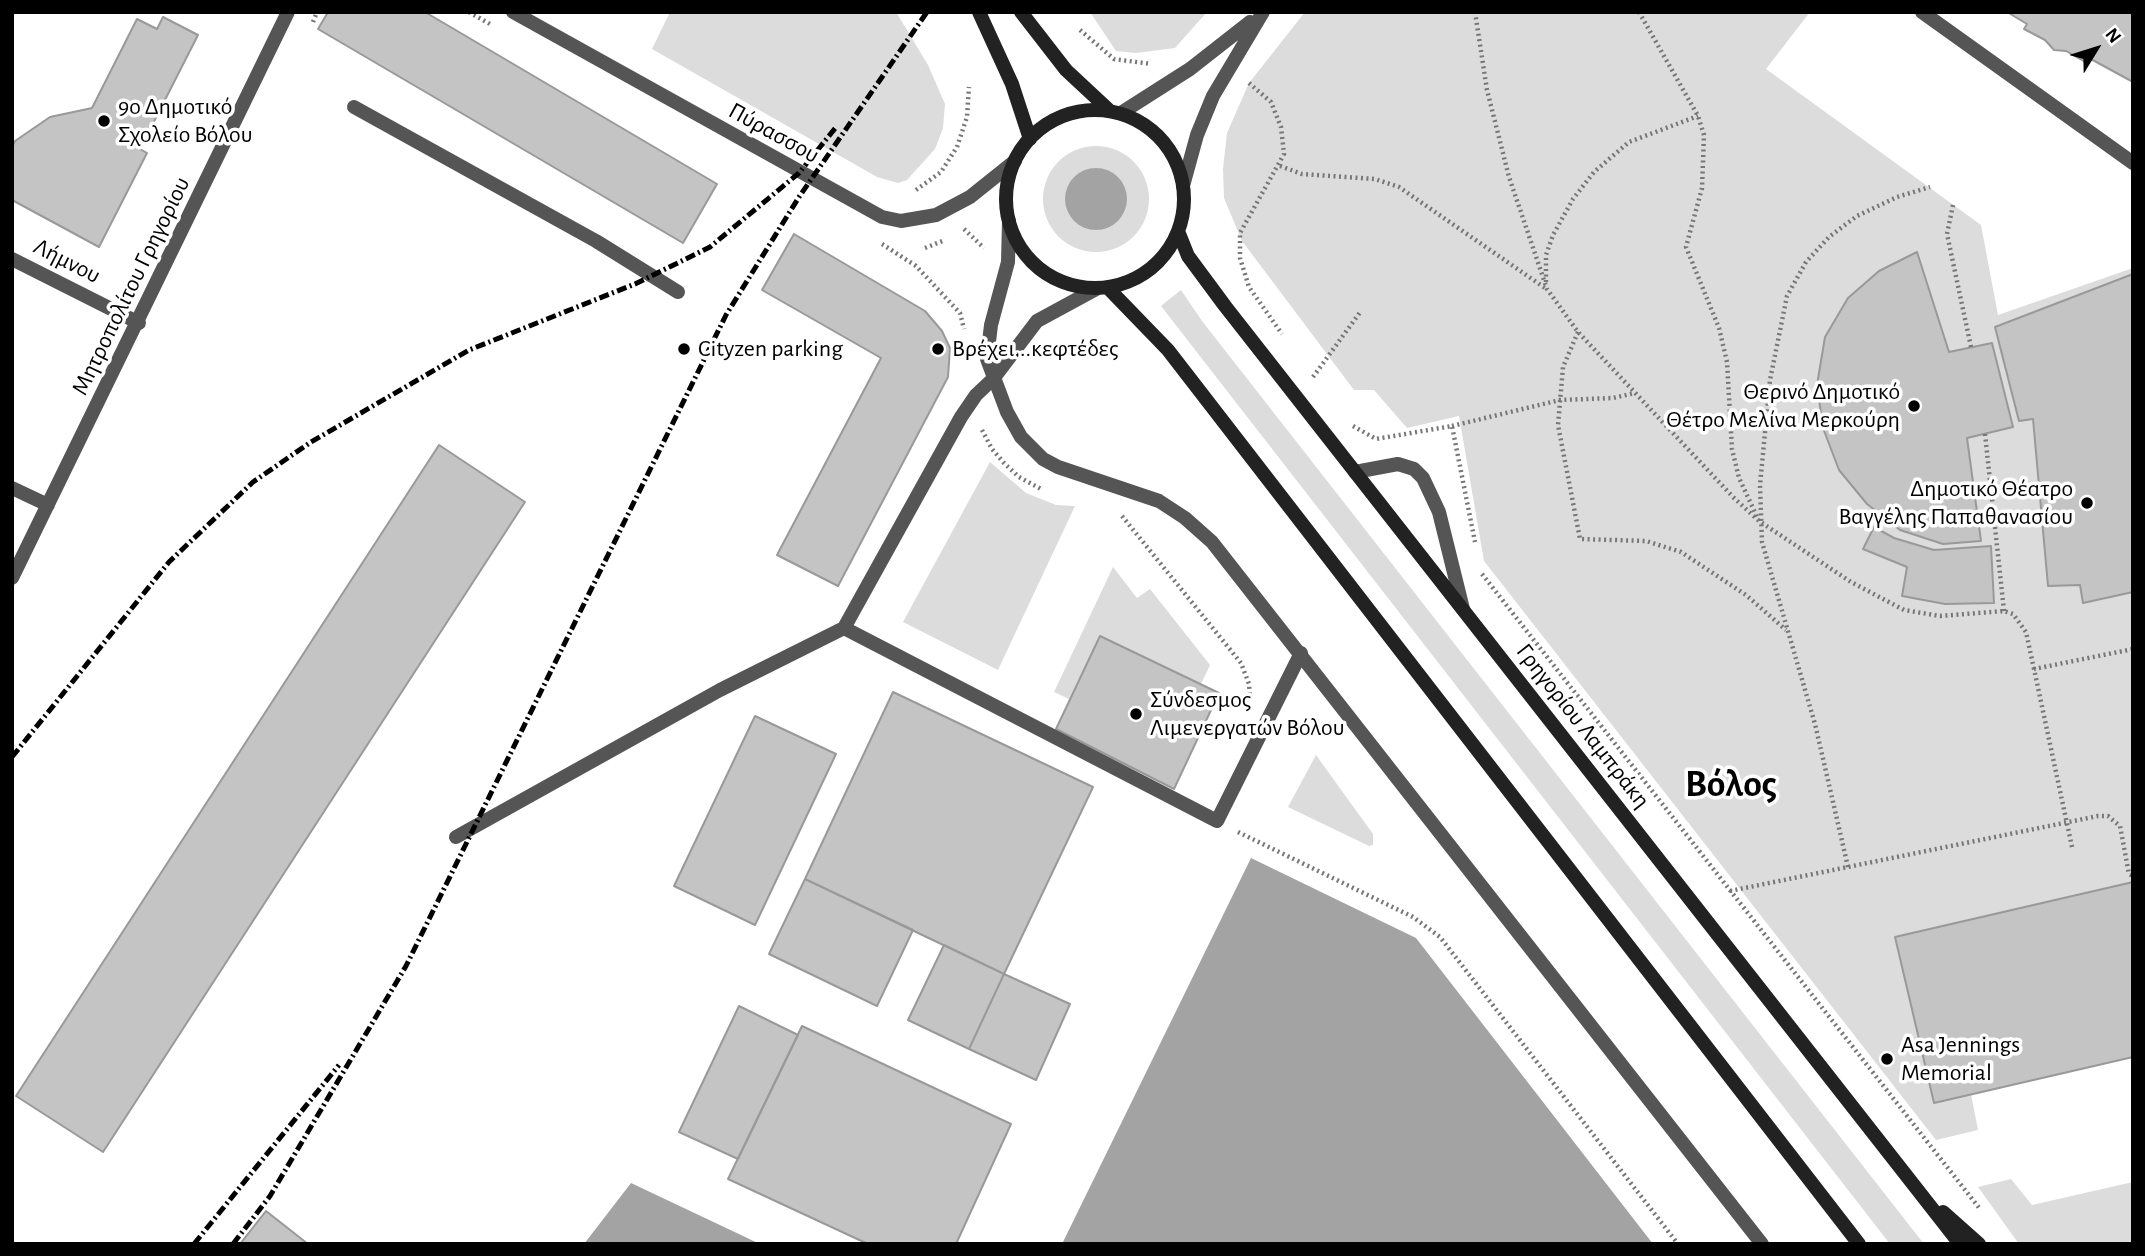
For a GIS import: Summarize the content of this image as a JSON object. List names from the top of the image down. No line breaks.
{"streets":{"main road":["Γρηγορίου Λαμπράκη"],"street":["Πύρασσου","Λήμνου","Μητροπολίτου Γρηγορίου"]},"crossings":[["Πύρασσου","Γρηγορίου Λαμπράκη"],["Λήμνου","Μητροπολίτου Γρηγορίου"]],"districts":["Βόλος"],"places":["9ο Δημοτικό Σχολείο Βόλου","Cityzen parking","Βρέχει...κεφτέδες","Θερινό Δημοτικό Θέτρο Μελίνα Μερκούρη","Δημοτικό Θέατρο Βαγγέλης Παπαθανασίου","Σύνδεσμος Λιμενεργατών Βόλου","Asa Jennings Memorial"],"north":"top right"}
